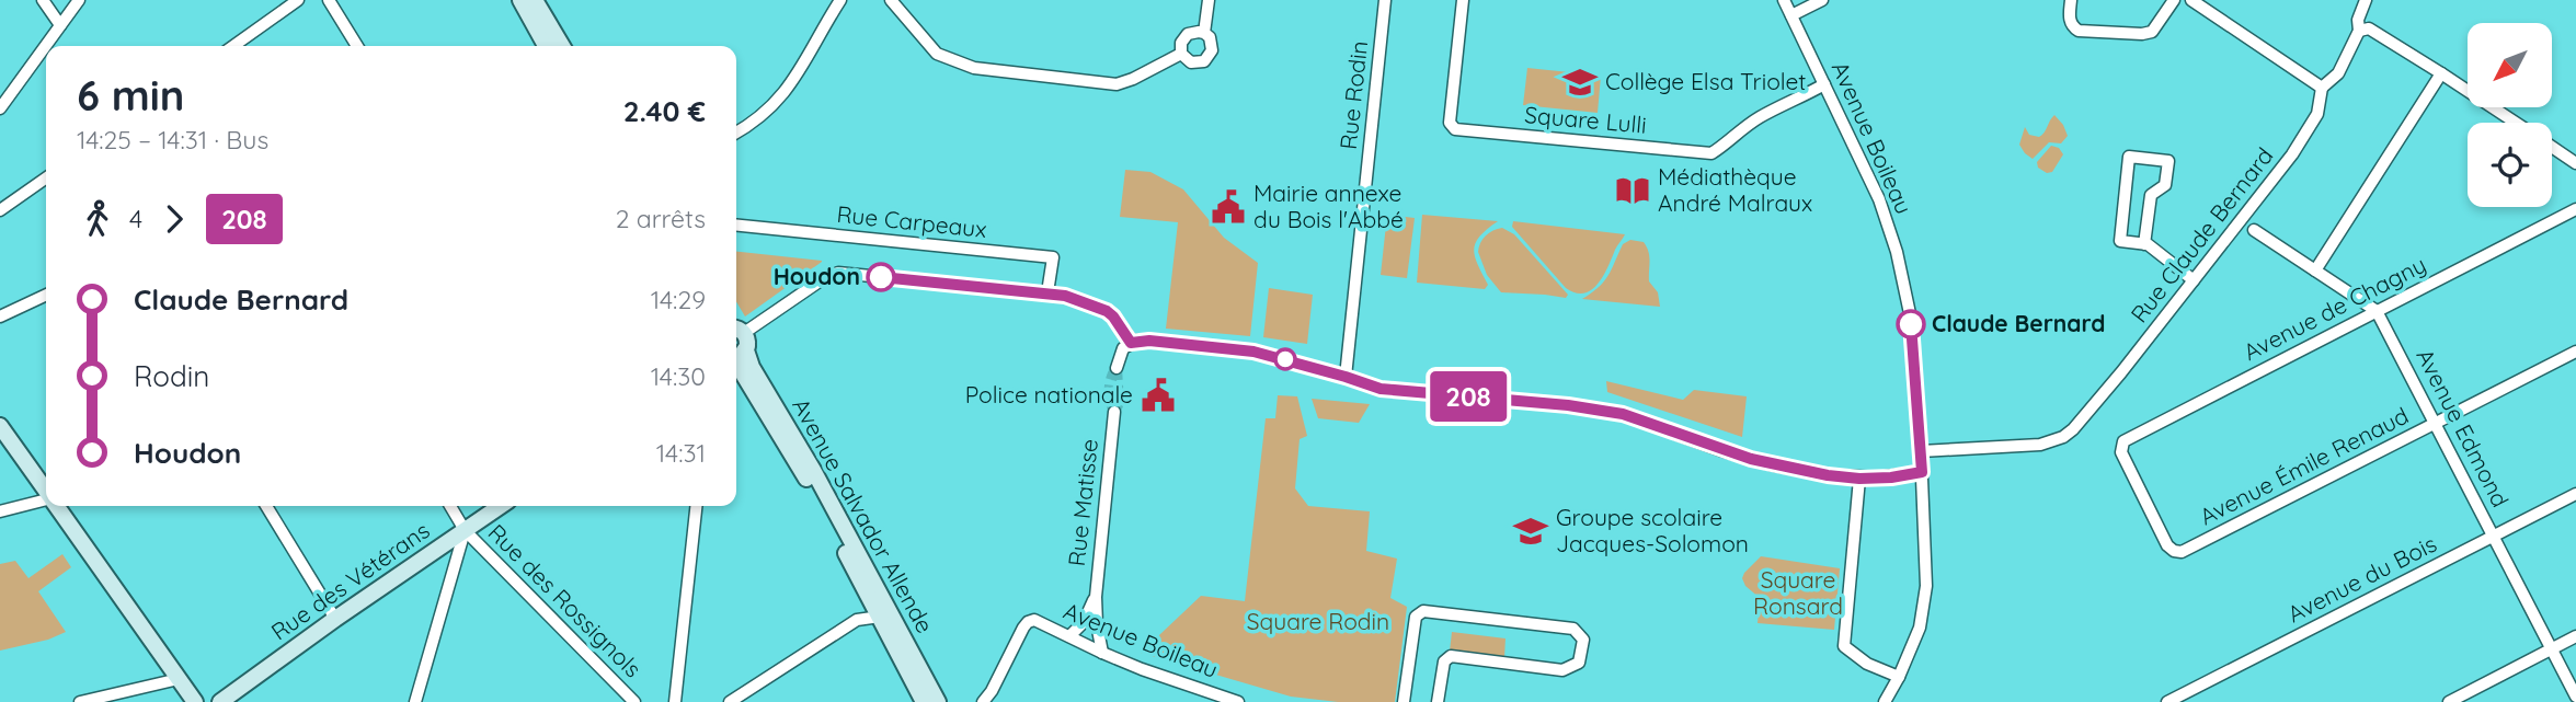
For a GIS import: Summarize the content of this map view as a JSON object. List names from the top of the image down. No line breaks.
{"streets":{"main road":["Avenue Salvador Allende","Rue des Vétérans"],"street":["Rue Rodin","Square Lulli","Avenue Boileau","Rue Carpeaux","Rue Claude Bernard","Avenue de Chagny","Avenue Edmond","Avenue Émile Renaud","Rue Matisse","Avenue du Bois","Rue des Rossignols"]},"crossings":[["Square Lulli","Avenue Boileau"],["Avenue Boileau","Rue Claude Bernard"],["Avenue de Chagny","Avenue Edmond"],["Avenue de Chagny","Avenue Émile Renaud"],["Avenue Edmond","Avenue Émile Renaud"],["Avenue Edmond","Avenue du Bois"],["Rue des Vétérans","Rue des Rossignols"]],"parks":["Square Ronsard","Square Rodin"],"places":{"school or university":["Collège Elsa Triolet","Groupe scolaire Jacques-Solomon"],"library":["Médiathèque André Malraux"],"public building":["Mairie annexe du Bois l'Abbé","Police nationale"],"other":["Houdon","Claude Bernard"]},"lines":["bus line 208"],"north":"bottom left","page":{"on_map":"208","heading":["6 min","14:25 – 14:31 · Bus","2.40 €"],"legs":["4","208","2 arrêts"],"list":[{"name":"Claude Bernard","value":"14:29"},{"name":"Rodin","value":"14:30"},{"name":"Houdon","value":"14:31"}]}}
